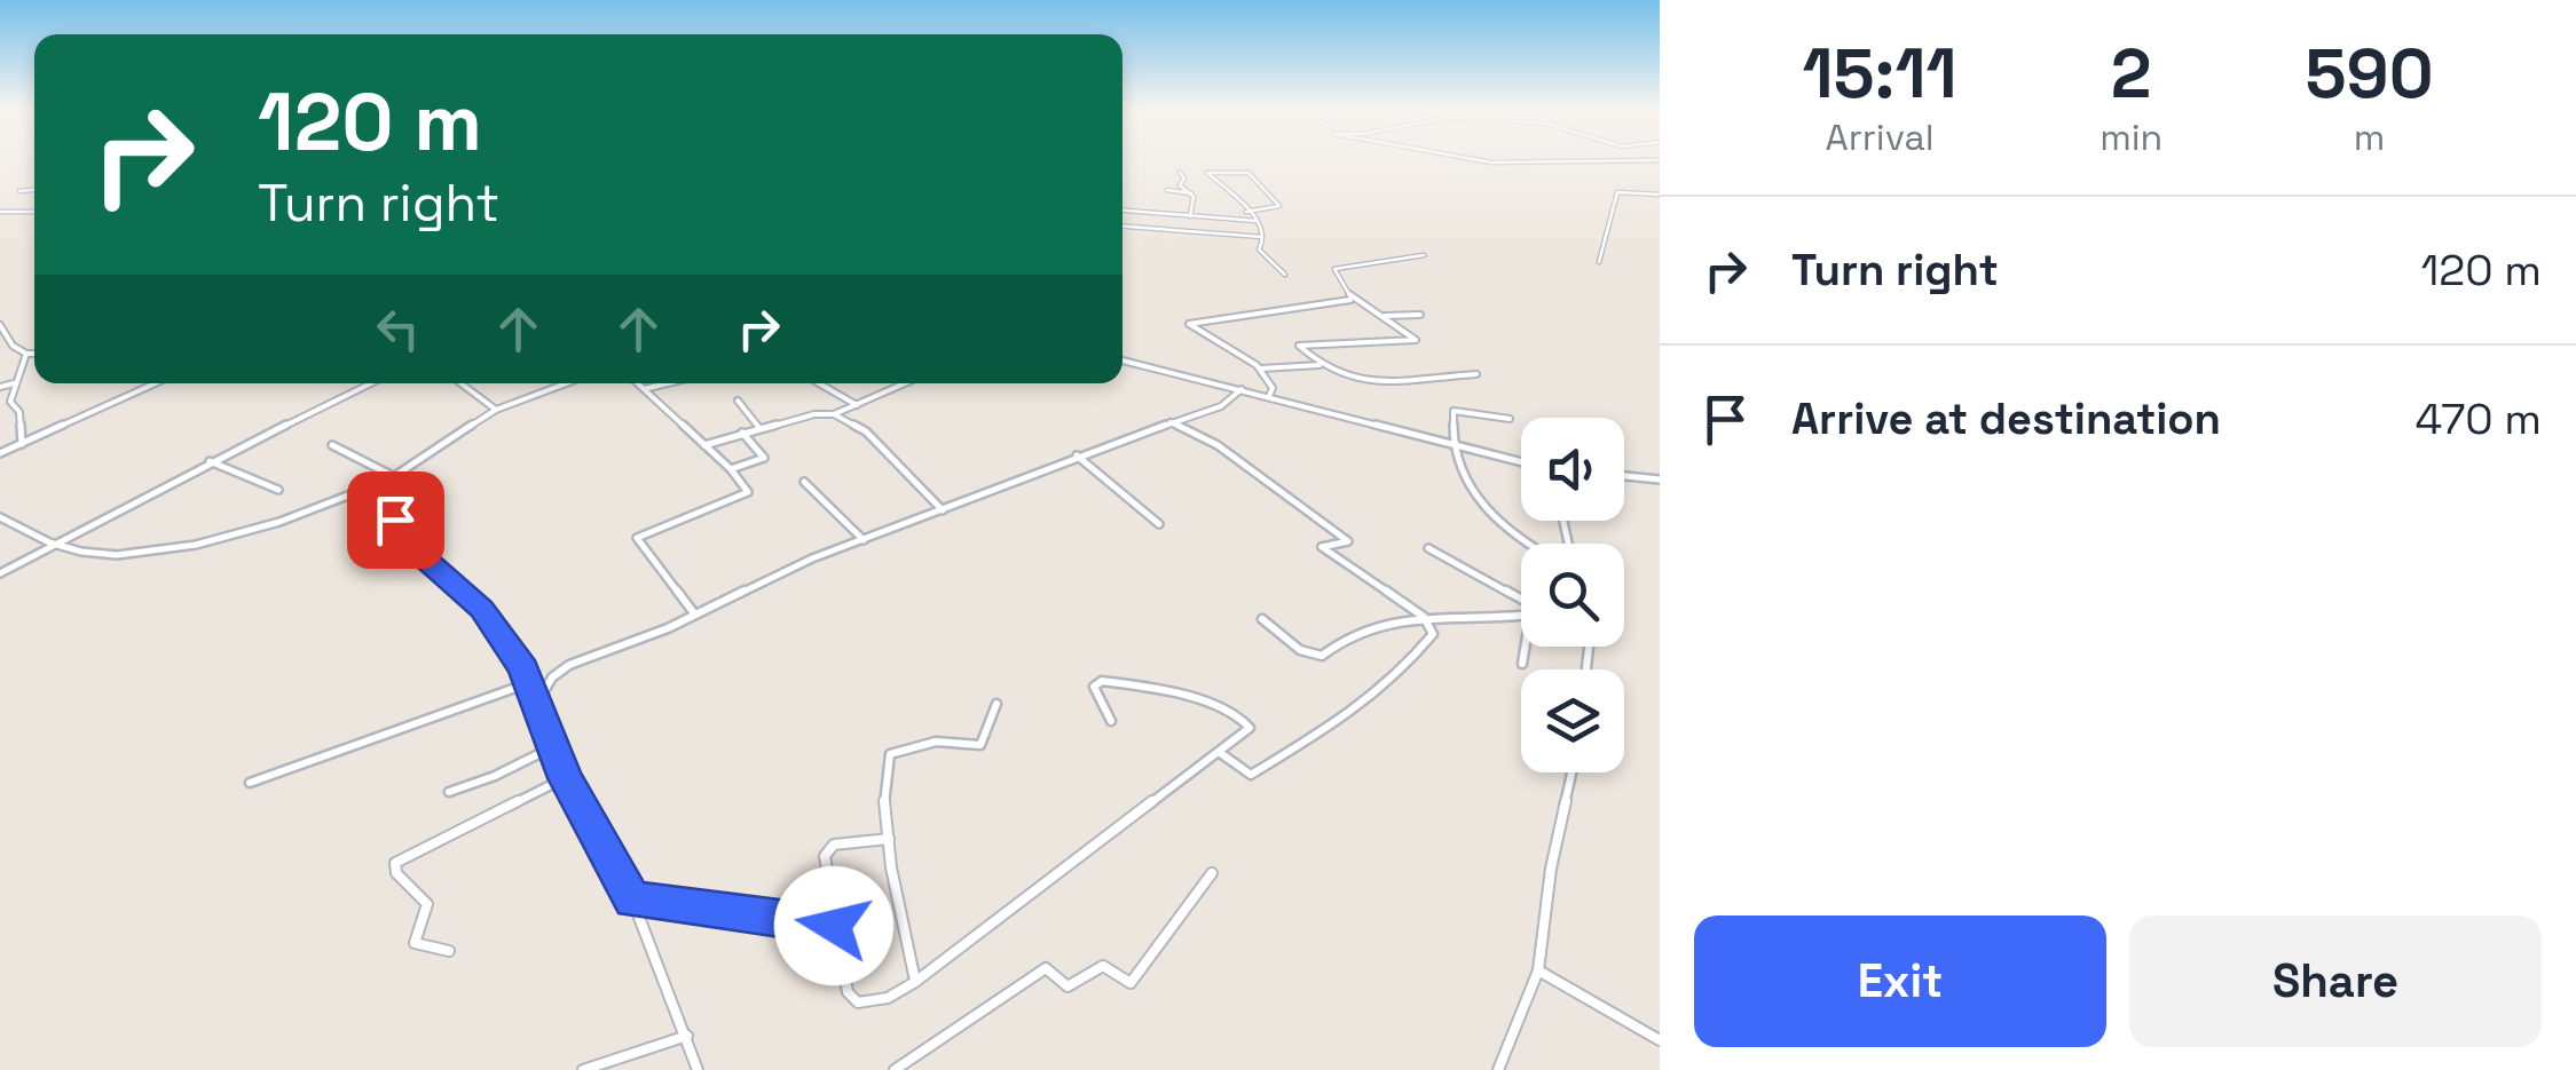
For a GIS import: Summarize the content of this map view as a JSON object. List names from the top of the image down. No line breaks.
{"page":{"eta":["15:11","Arrival","2","min","590","m"],"turn":["120 m","Turn right"],"list":[{"name":"Turn right","value":"120 m"},{"name":"Arrive at destination","value":"470 m"}],"buttons":["Exit","Share"]}}
